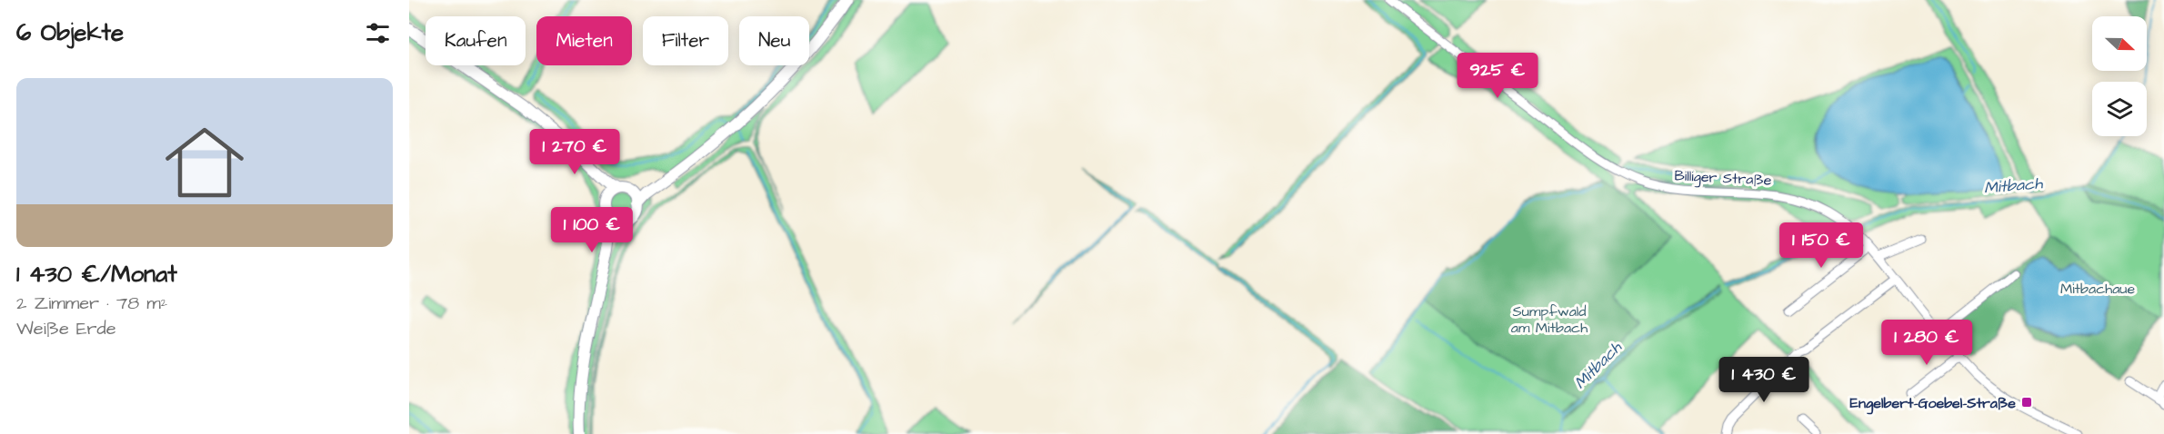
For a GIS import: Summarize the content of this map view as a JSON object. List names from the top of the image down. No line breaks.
{"streets":{"street":["Billiger Straße"]},"water":["Mitbach"],"parks":["Mitbachaue","Sumpfwald am Mitbach"],"places":{"transit":["Engelbert-Goebel-Straße"]},"north":"right","page":{"heading":"6 Objekte","chip":["Kaufen","Mieten","Filter","Neu"],"price":["925 €","1 270 €","1 100 €","1 150 €","1 280 €","1 430 €"],"list":[{"name":"1 430 €/Monat","note":"2 Zimmer · 78 m² · Weiße Erde"}]}}
